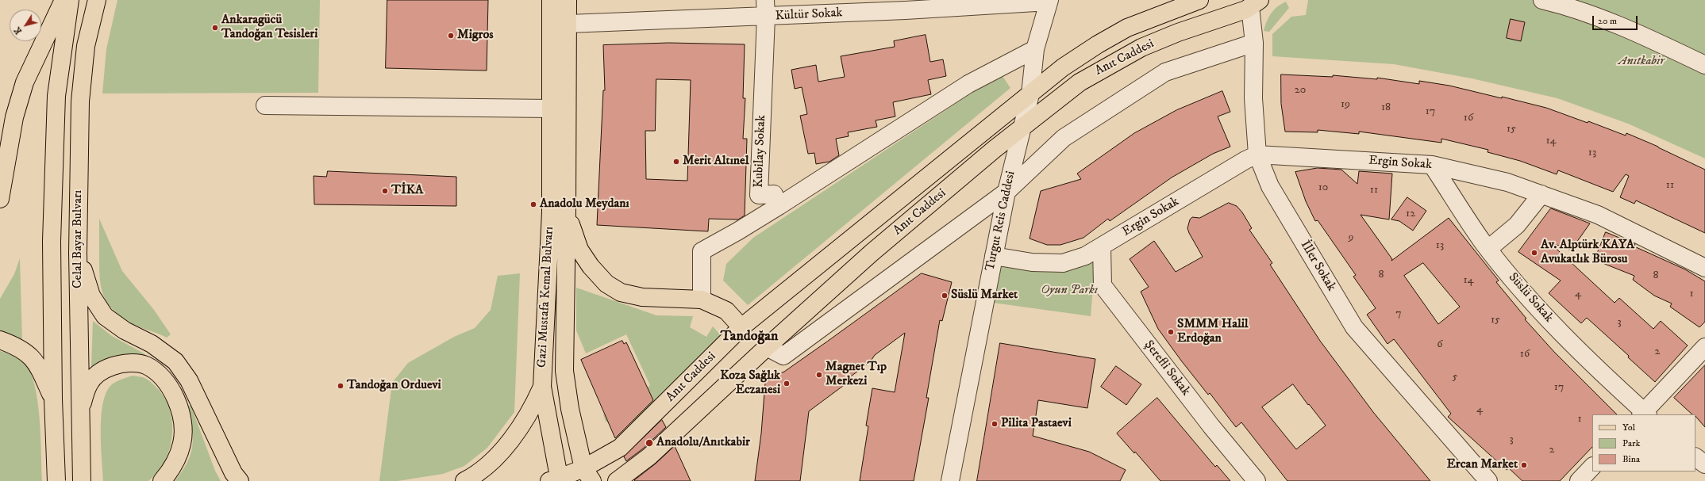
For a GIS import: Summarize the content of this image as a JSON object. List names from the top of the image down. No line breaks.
{"streets":{"main road":["Anıt Caddesi","Celal Bayar Bulvarı","Gazi Mustafa Kemal Bulvarı"],"street":["Kültür Sokak","Kubilay Sokak","Ergin Sokak","Turgut Reis Caddesi","İller Sokak","Süslü Sokak","Şerefli Sokak"]},"crossings":[["Kültür Sokak","Kubilay Sokak"],["Kültür Sokak","Turgut Reis Caddesi"],["Kültür Sokak","Gazi Mustafa Kemal Bulvarı"],["Anıt Caddesi","Turgut Reis Caddesi"],["Anıt Caddesi","İller Sokak"],["Anıt Caddesi","Gazi Mustafa Kemal Bulvarı"],["Ergin Sokak","Turgut Reis Caddesi"],["Ergin Sokak","İller Sokak"],["Ergin Sokak","Süslü Sokak"],["Ergin Sokak","Şerefli Sokak"]],"districts":["Tandoğan"],"parks":["Anıtkabir","Oyun Parkı"],"places":["Ankaragücü Tandoğan Tesisleri","Migros","Merit Altınel","TİKA","Anadolu Meydanı","Av. Alptürk KAYA Avukatlık Bürosu","Süslü Market","SMMM Halil Erdoğan","Magnet Tıp Merkezi","Koza Sağlık Eczanesi","Tandoğan Orduevi","Pilita Pastaevi","Anadolu/Anıtkabir","Ercan Market"],"house_numbers":["20","19","18","17","16","15","14","13","11","10","11","12","9","13","8","8","14","4","1","7","15","3","6","2","16","5","17","4","1","3","2"],"legend":["Yol","Park","Bina"],"scale_bar":"20 m","north":"bottom left"}
